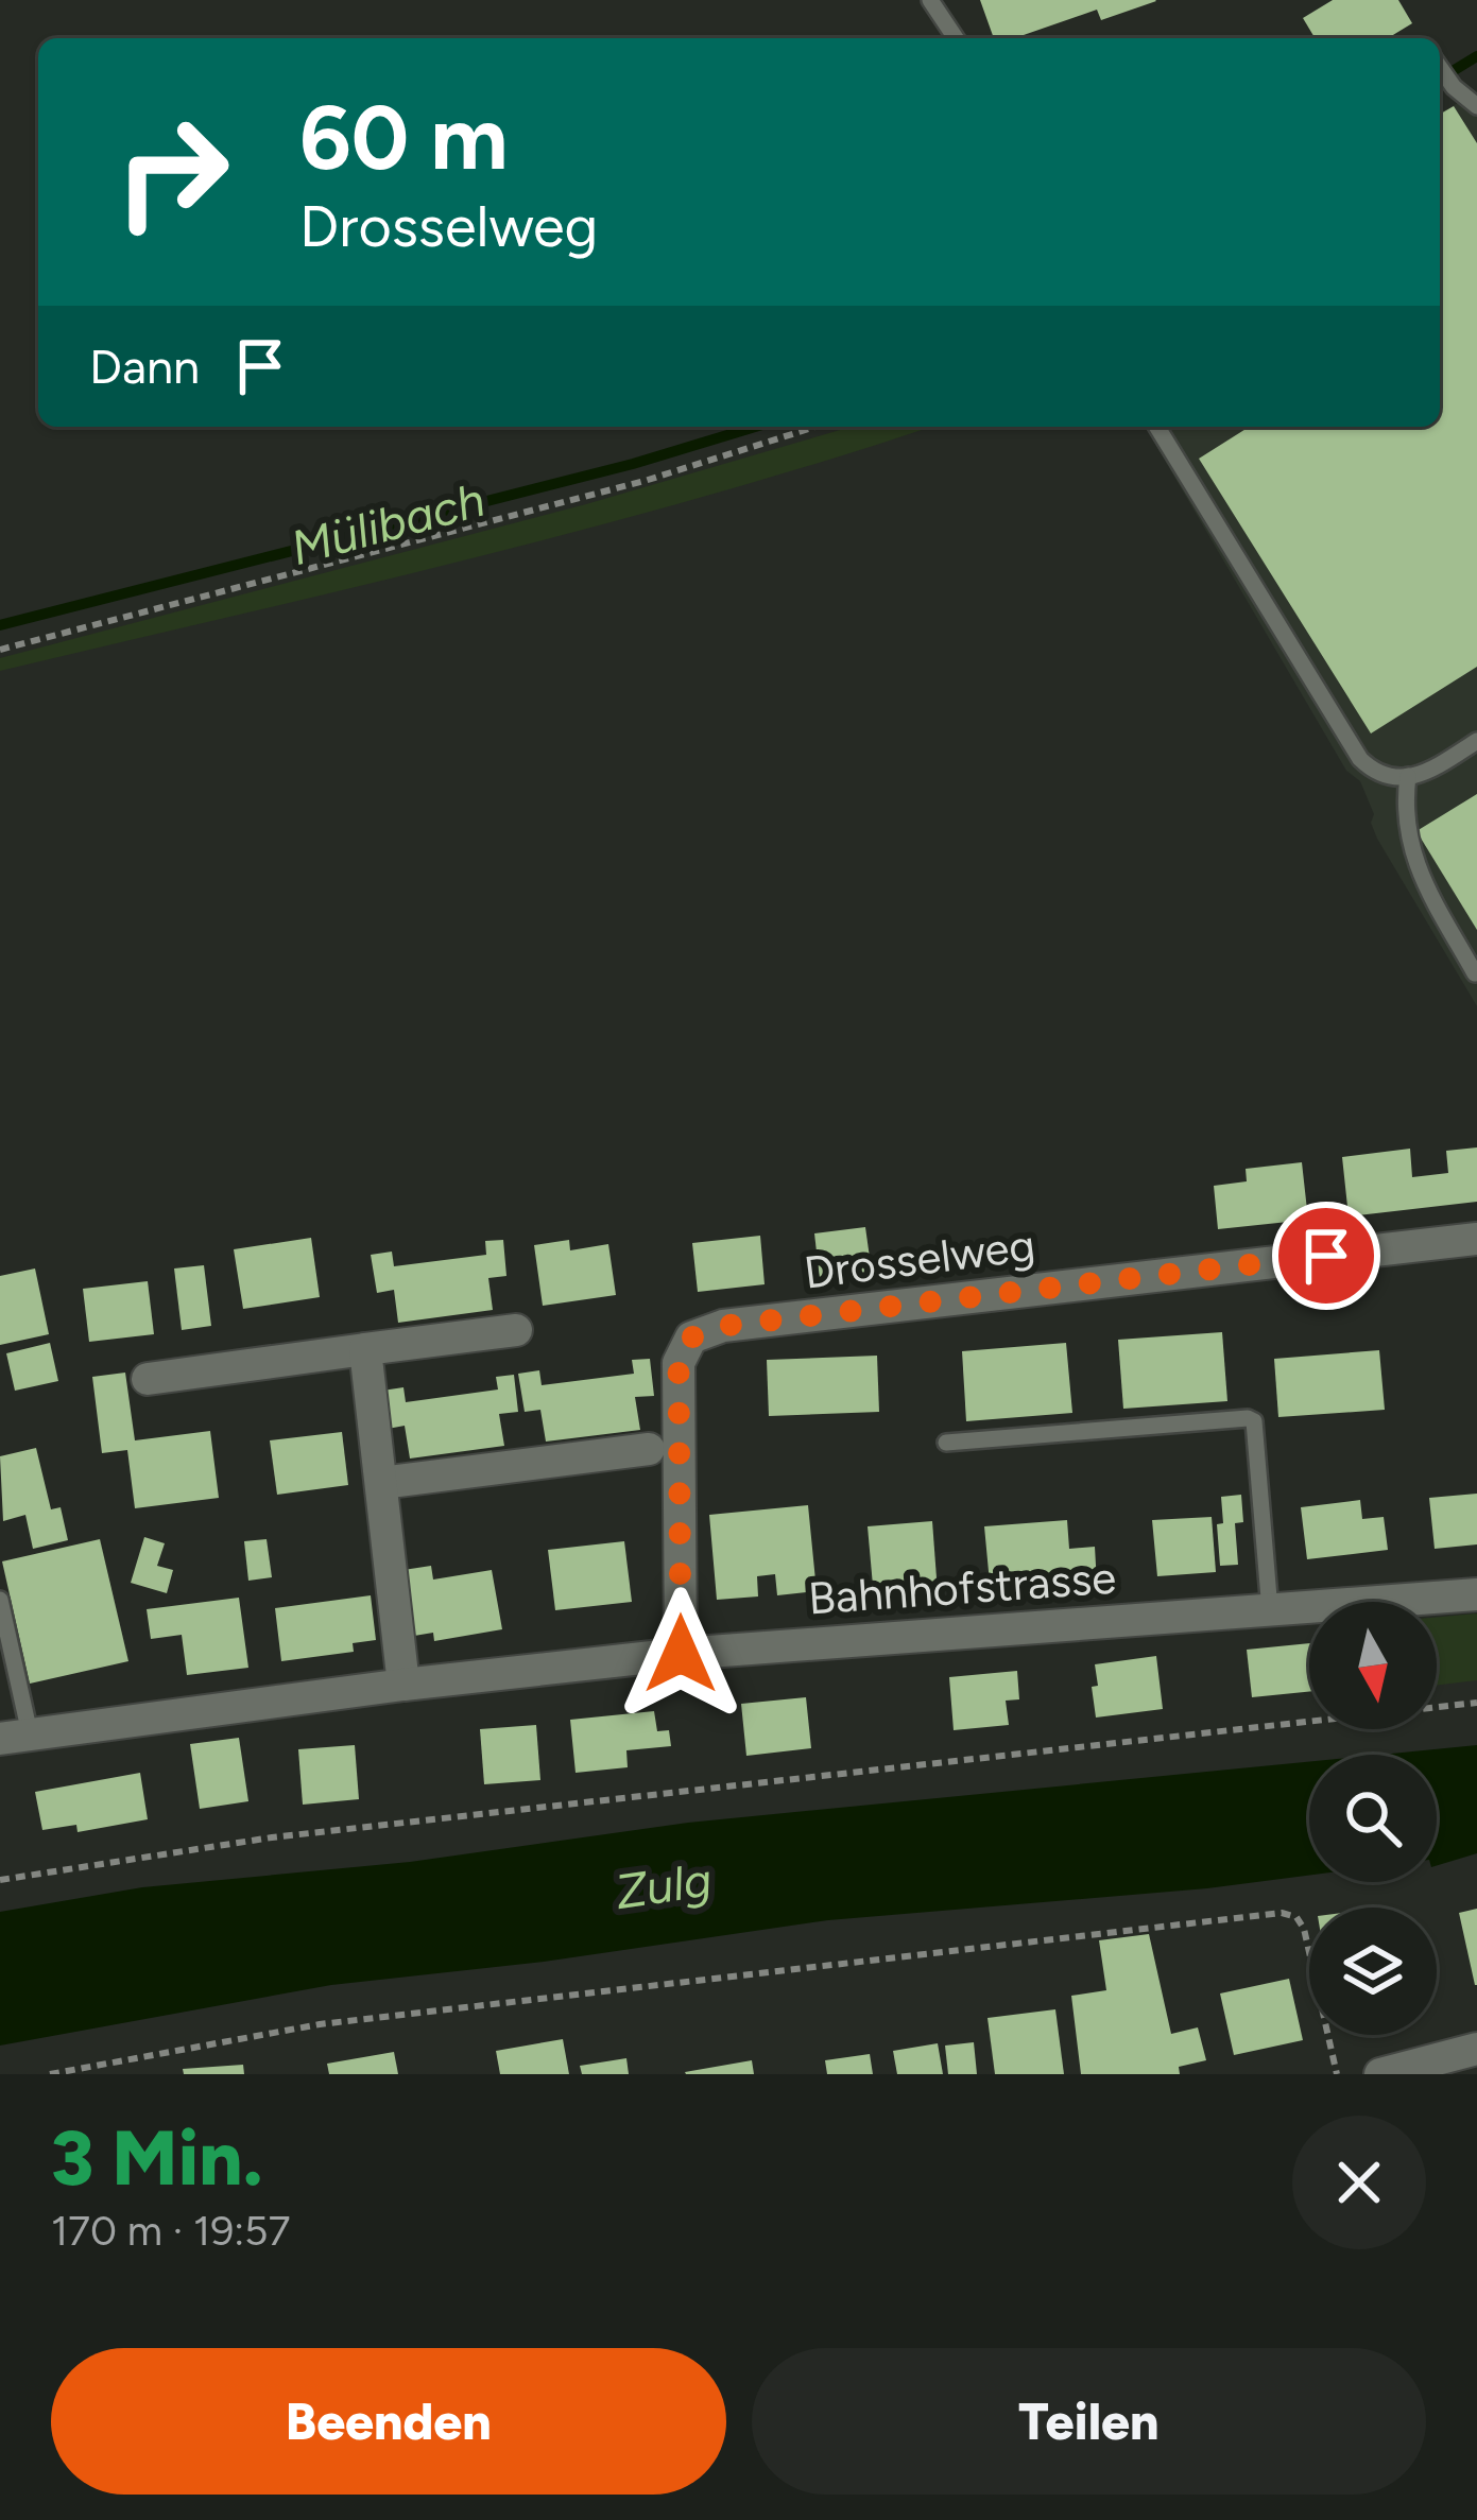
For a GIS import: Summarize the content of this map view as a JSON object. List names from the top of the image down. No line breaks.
{"streets":{"street":["Drosselweg","Bahnhofstrasse"]},"crossings":[["Drosselweg","Bahnhofstrasse"]],"water":["Mülibach","Zulg"],"north":"bottom","page":{"turn":["60 m","Drosselweg"],"then":"Dann","heading":["3 Min.","170 m · 19:57"],"buttons":["Beenden","Teilen"]}}
